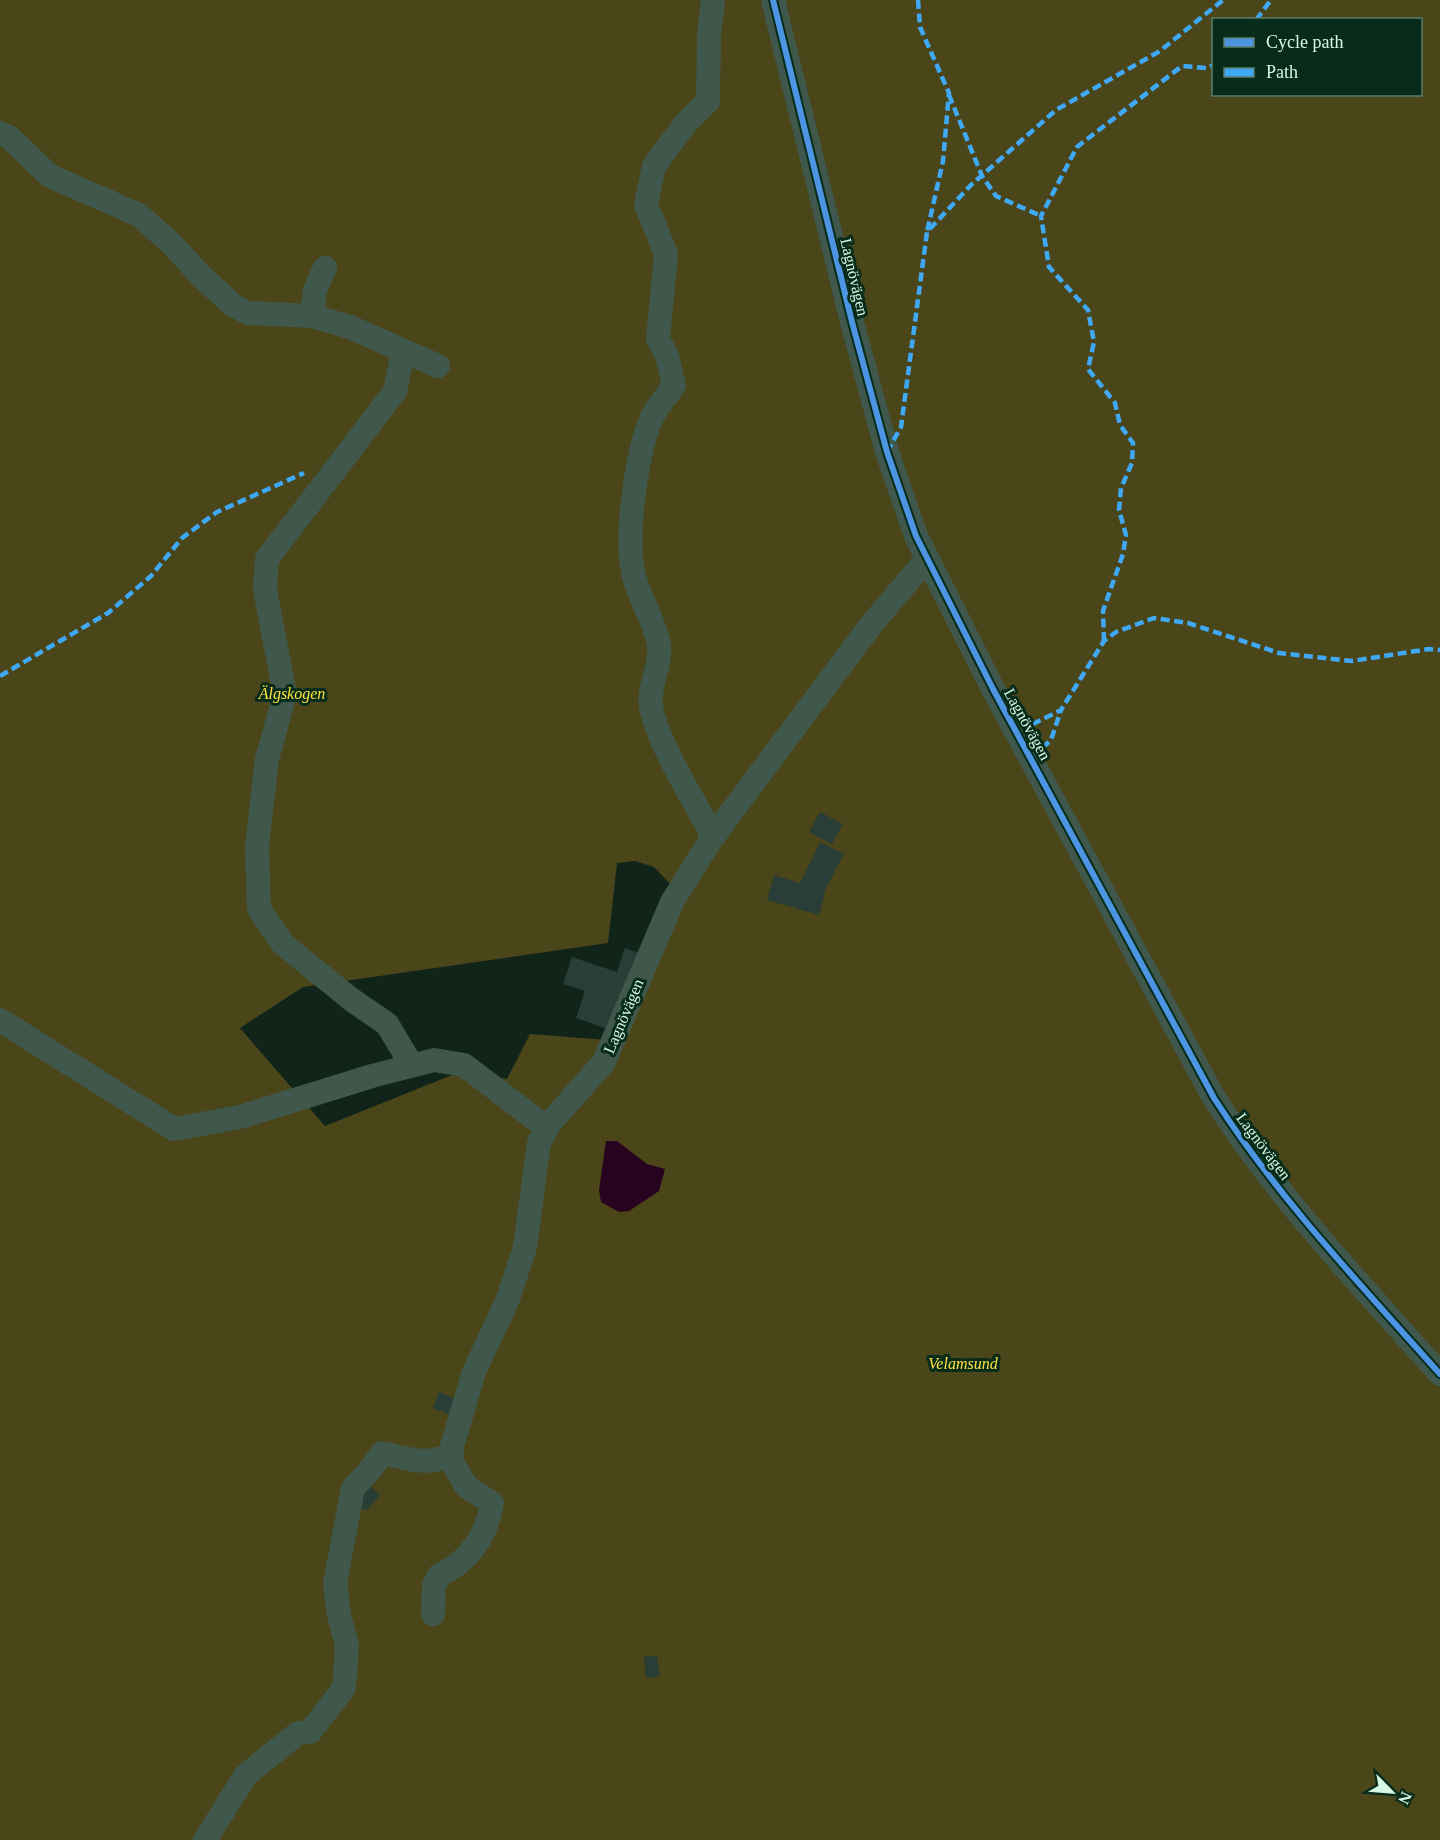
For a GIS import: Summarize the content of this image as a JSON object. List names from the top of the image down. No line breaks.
{"streets":{"street":["Lagnövägen"]},"parks":["Älgskogen","Velamsund"],"legend":["Cycle path","Path"],"north":"bottom right"}
